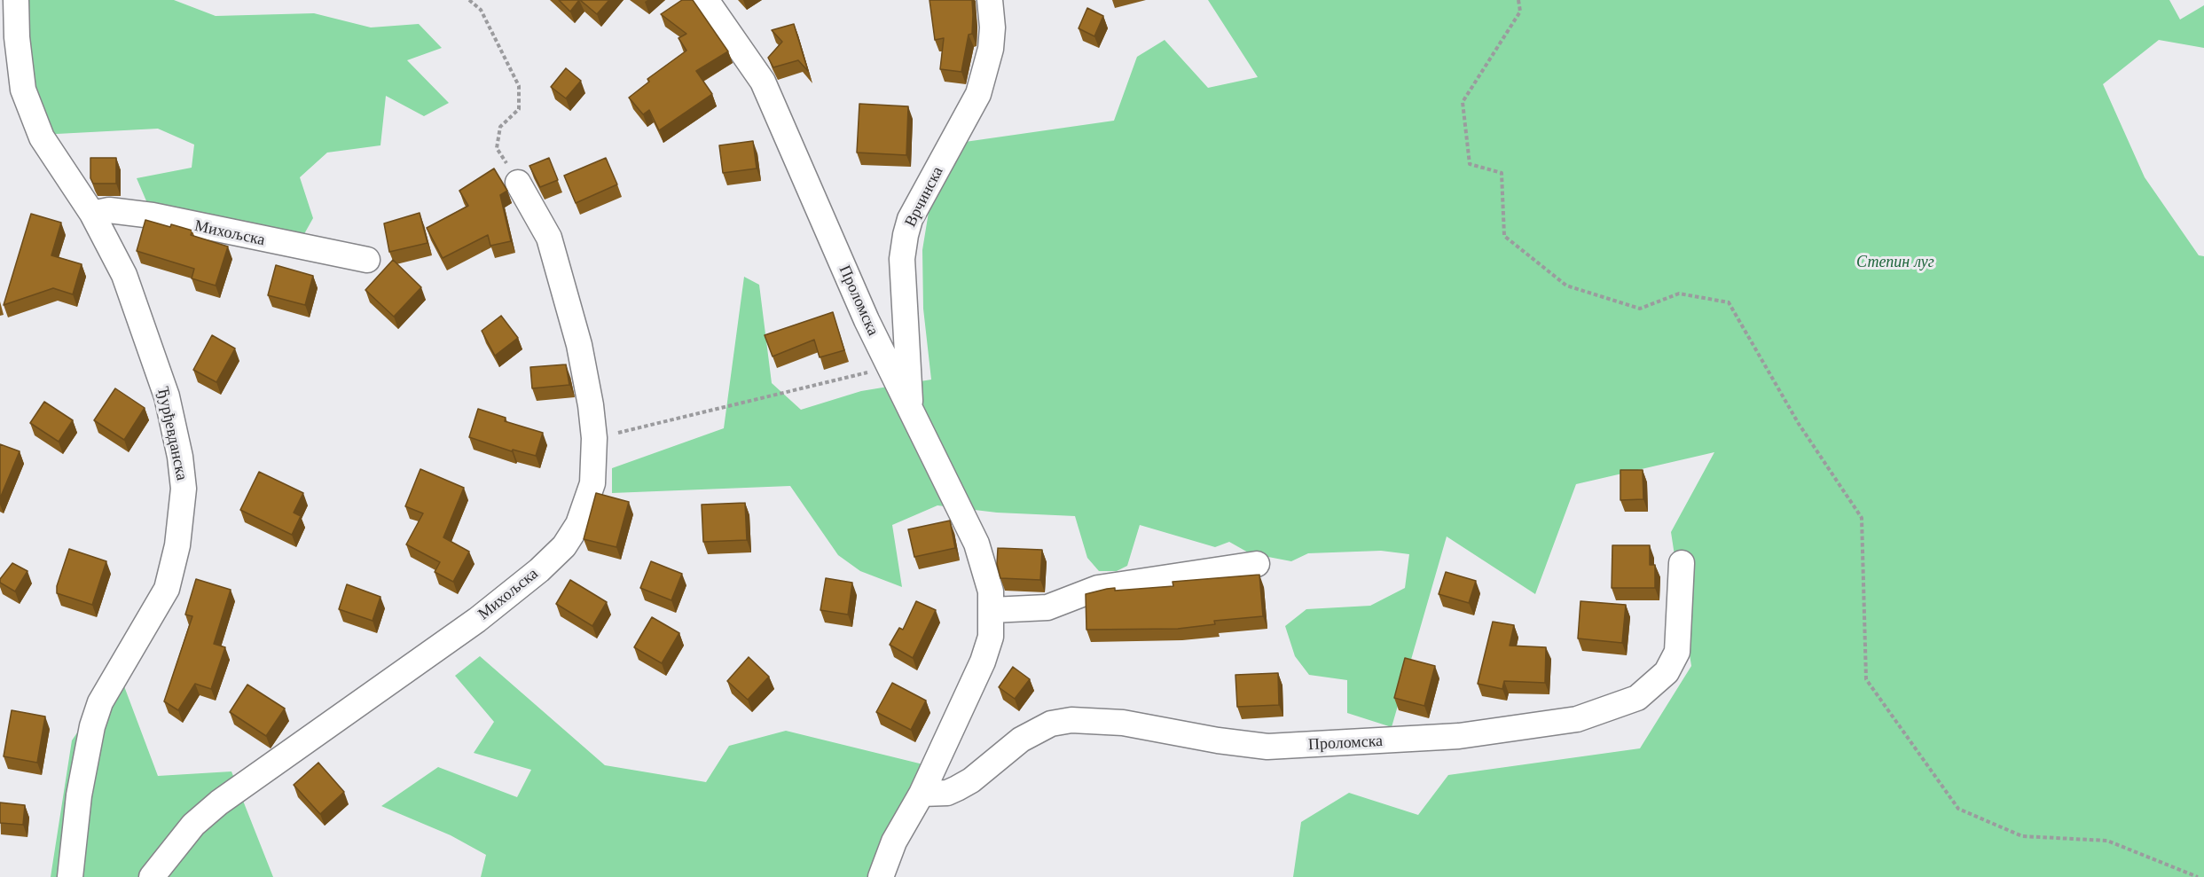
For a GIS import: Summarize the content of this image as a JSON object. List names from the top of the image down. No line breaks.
{"streets":{"street":["Врчинска","Михољска","Проломска","Ђурђевданска"]},"crossings":[["Врчинска","Проломска"],["Михољска","Ђурђевданска"]],"parks":["Степин луг"]}
